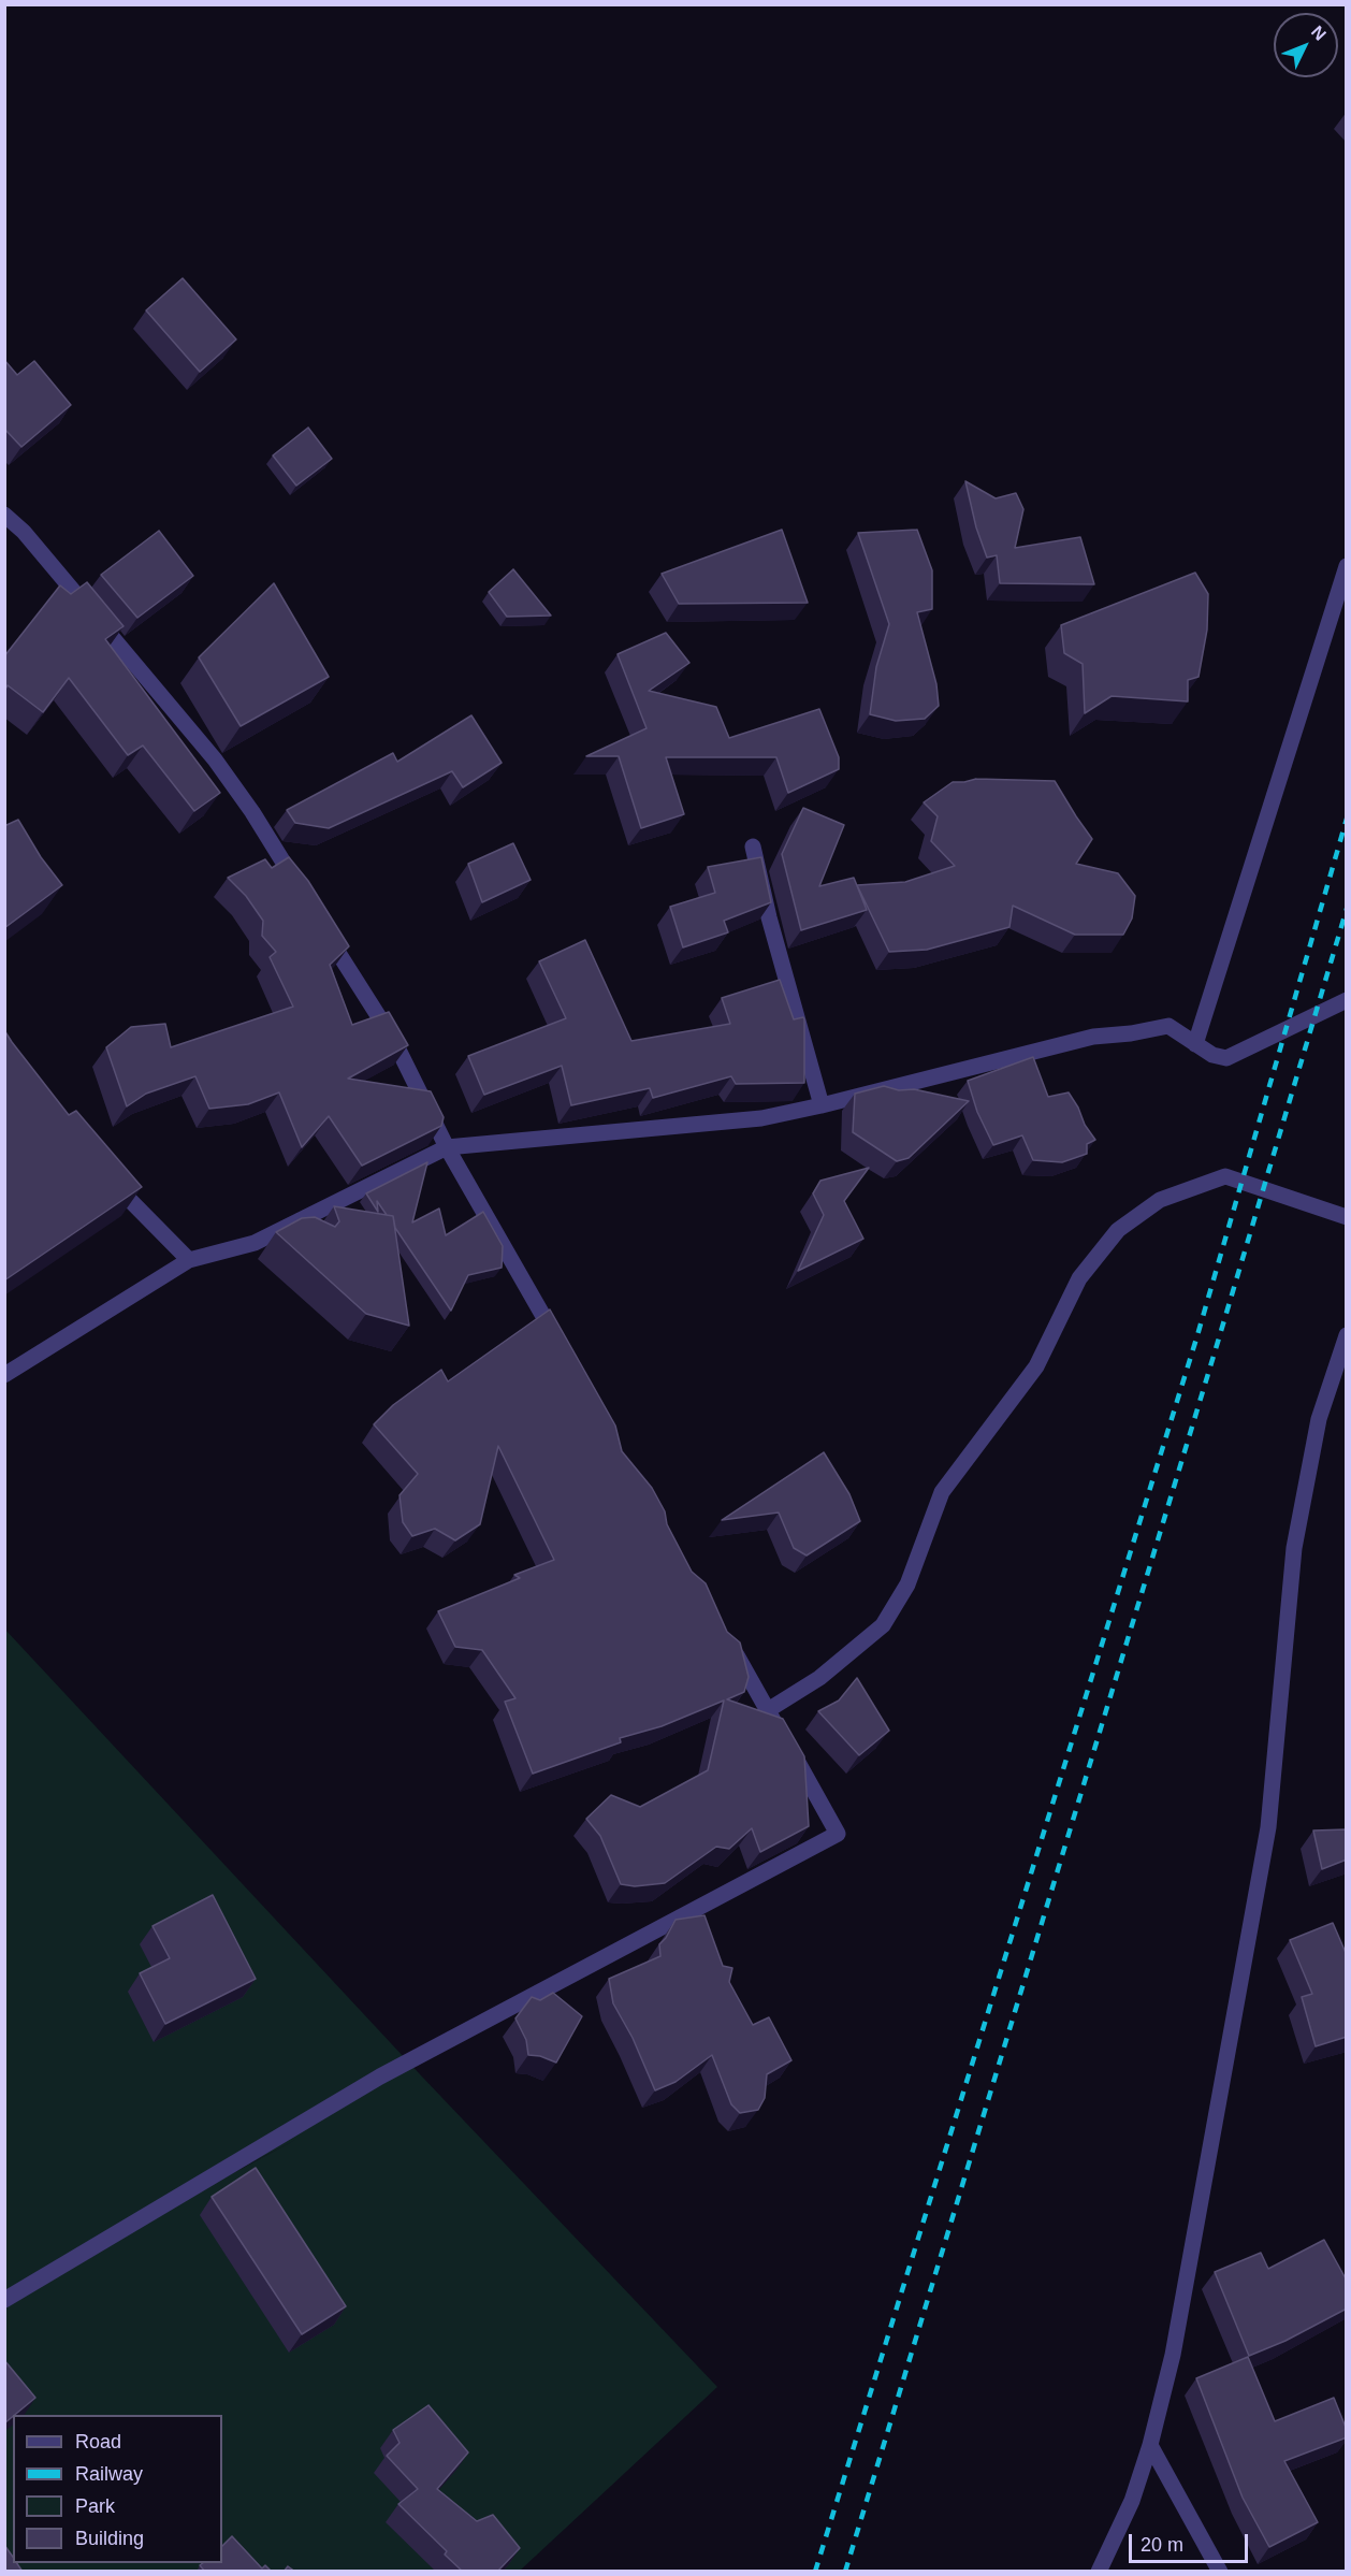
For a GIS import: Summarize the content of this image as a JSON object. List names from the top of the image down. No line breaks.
{"legend":["Road","Railway","Park","Building"],"scale_bar":"20 m","north":"top right"}
